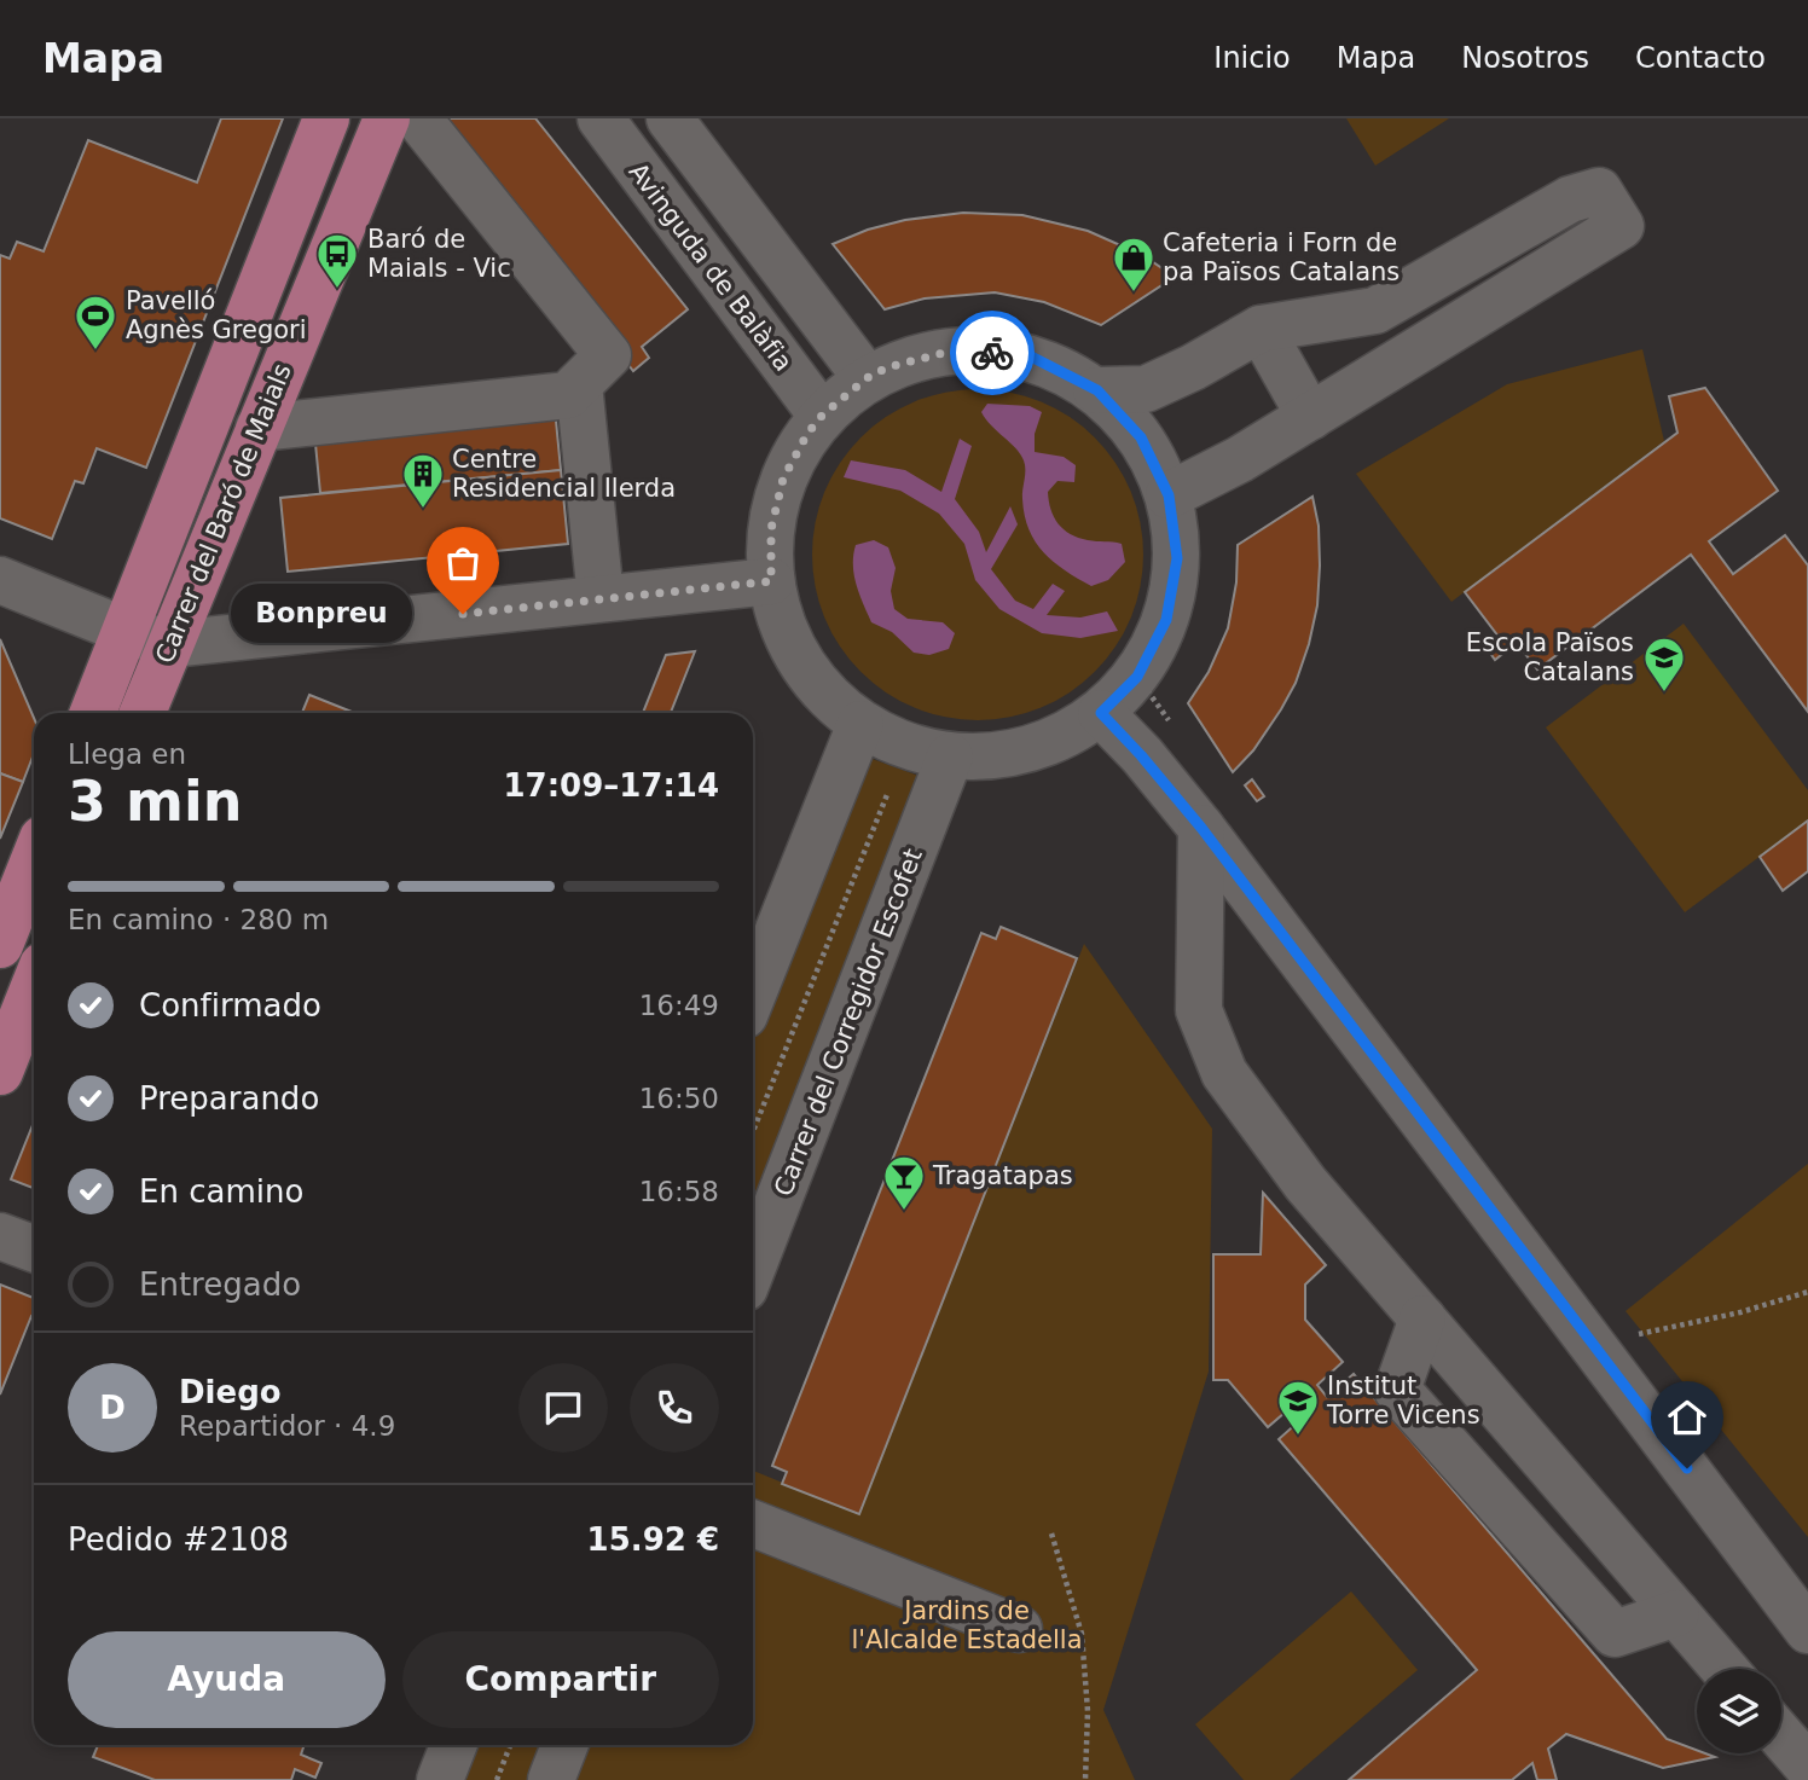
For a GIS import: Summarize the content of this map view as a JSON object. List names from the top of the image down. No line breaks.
{"streets":{"main road":["Carrer del Baró de Maials"],"street":["Avinguda de Balàfia","Carrer del Corregidor Escofet"]},"parks":["Jardins de l'Alcalde Estadella"],"places":{"bus stop":["Baró de Maials - Vic"],"shop":["Cafeteria i Forn de pa Països Catalans"],"sports":["Pavelló Agnès Gregori"],"building":["Centre Residencial Ilerda"],"other":["Bonpreu"],"school or university":["Escola Països Catalans","Institut Torre Vicens"],"bar":["Tragatapas"]},"page":{"header":"Mapa","nav":["Inicio","Mapa","Nosotros","Contacto"],"bubble":"Bonpreu","heading":["3 min","Llega en","17:09–17:14"],"panel":["Diego","Repartidor · 4.9","Pedido #2108","15.92 €"],"bar":"En camino · 280 m","list":[["Confirmado","16:49"],["Preparando","16:50"],["En camino","16:58"],"Entregado"],"round":"D","buttons":["Ayuda","Compartir"]}}
